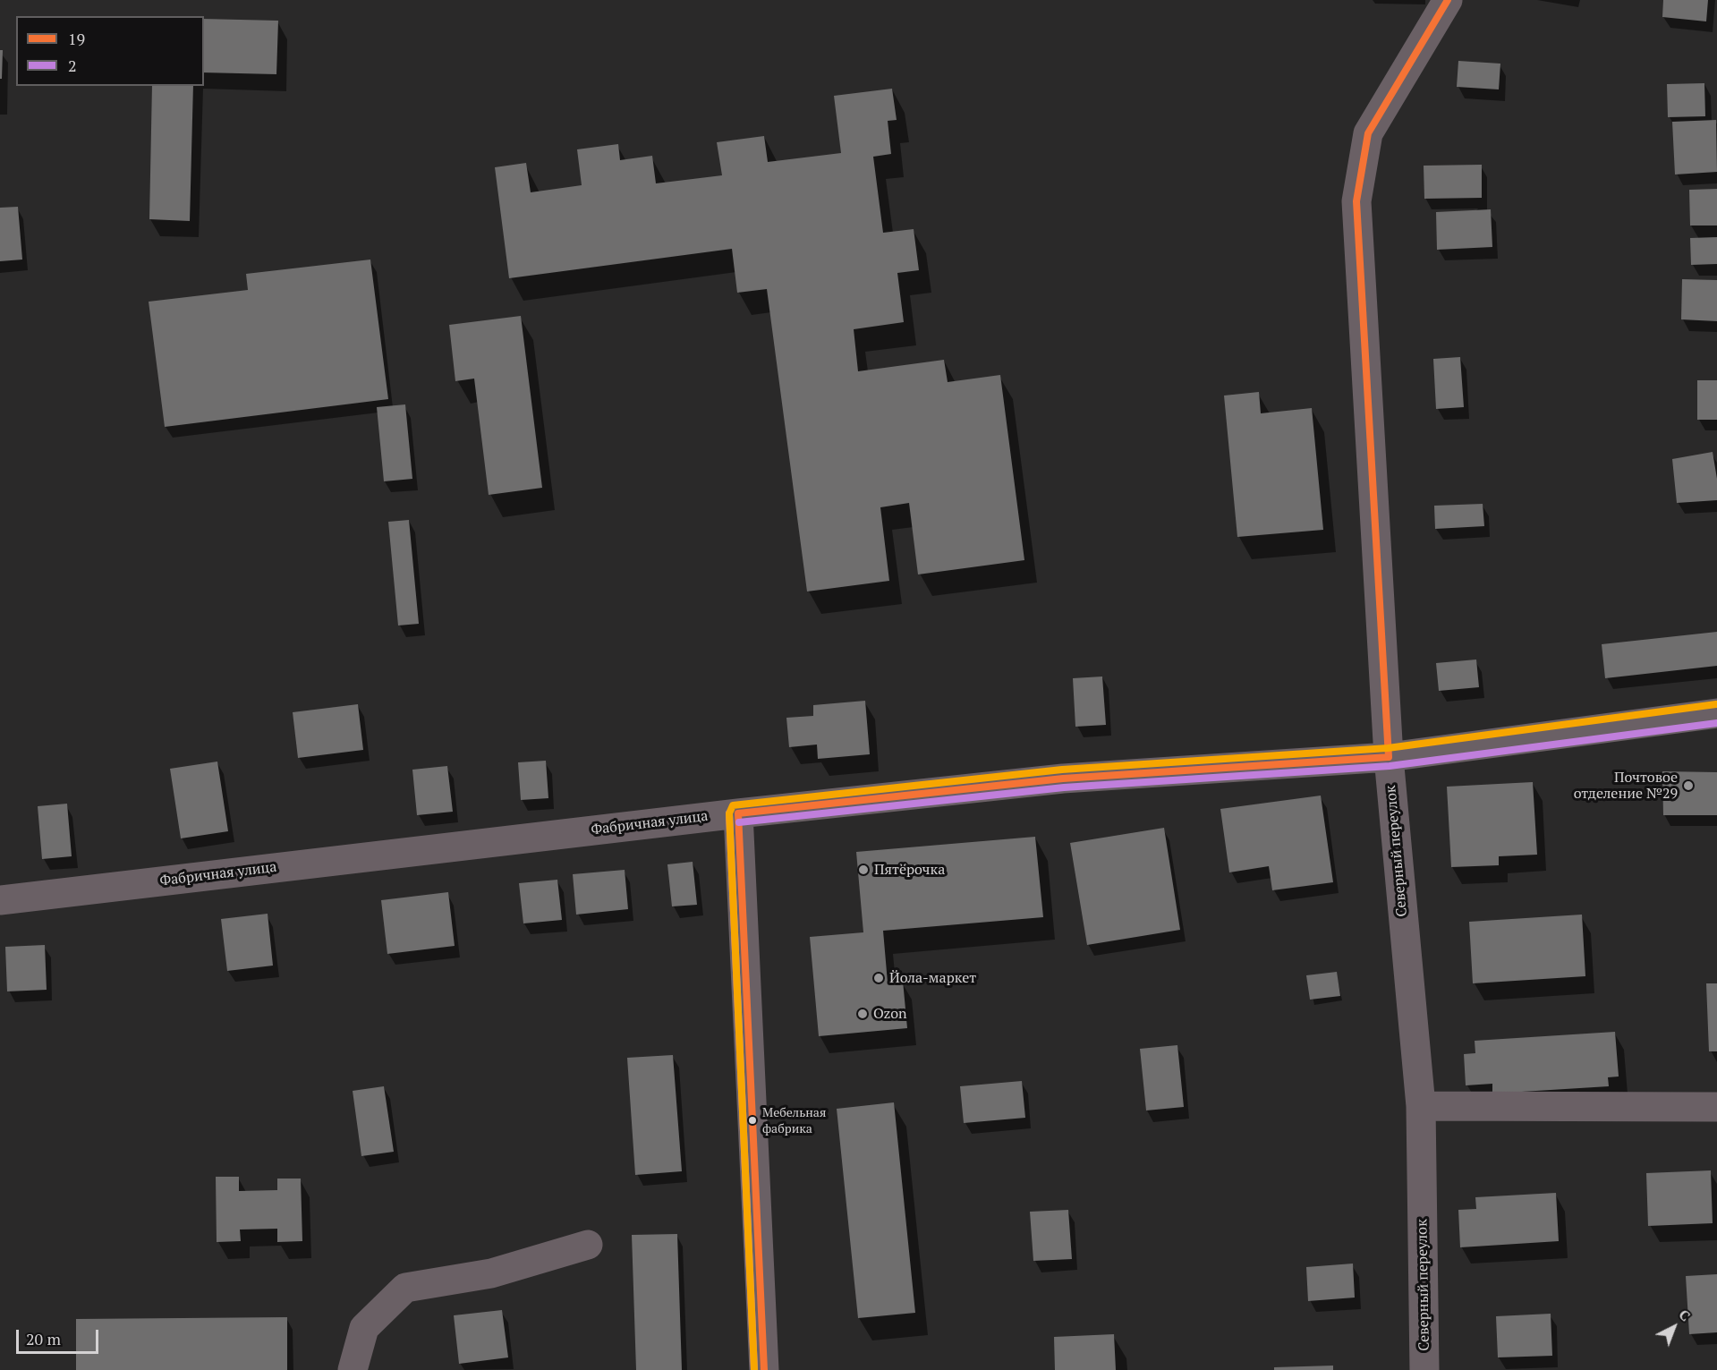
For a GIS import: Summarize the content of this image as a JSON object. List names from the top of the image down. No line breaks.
{"streets":{"street":["Фабричная улица","Северный переулок"]},"crossings":[["Фабричная улица","Северный переулок"]],"places":["Почтовое отделение №29","Пятёрочка","Йола-маркет","Ozon","Мебельная фабрика"],"lines":["transit line 19","transit line 2"],"legend":["19","2"],"scale_bar":"20 m","north":"top right"}
